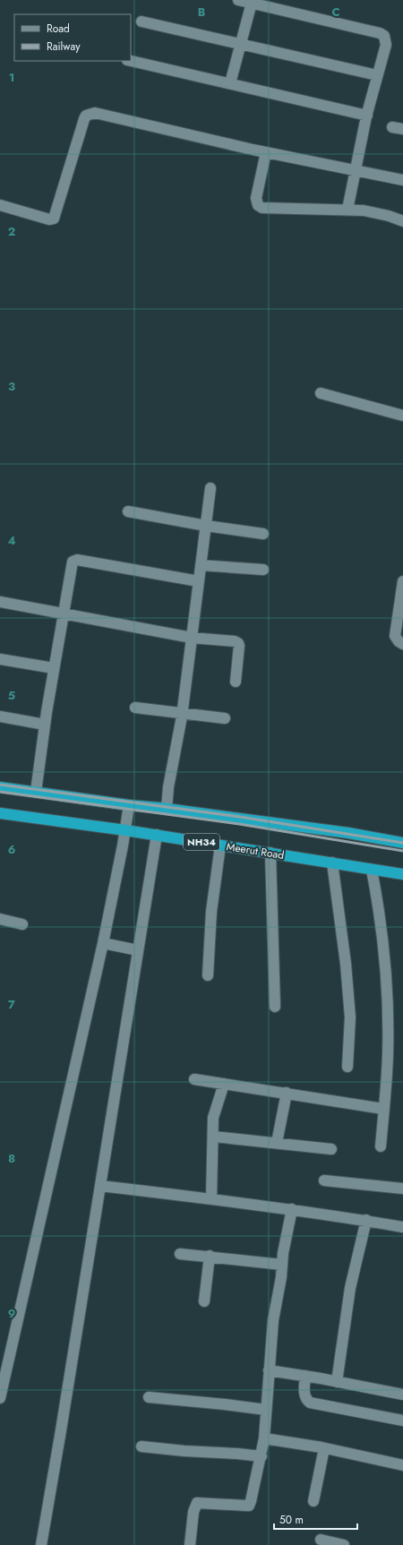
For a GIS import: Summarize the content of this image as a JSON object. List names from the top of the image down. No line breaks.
{"streets":{"highway":["NH34","Meerut Road"]},"legend":["Road","Railway"],"scale_bar":"50 m","grid":{"columns":["B","C"],"rows":["1","2","3","4","5","6","7","8","9"]}}
